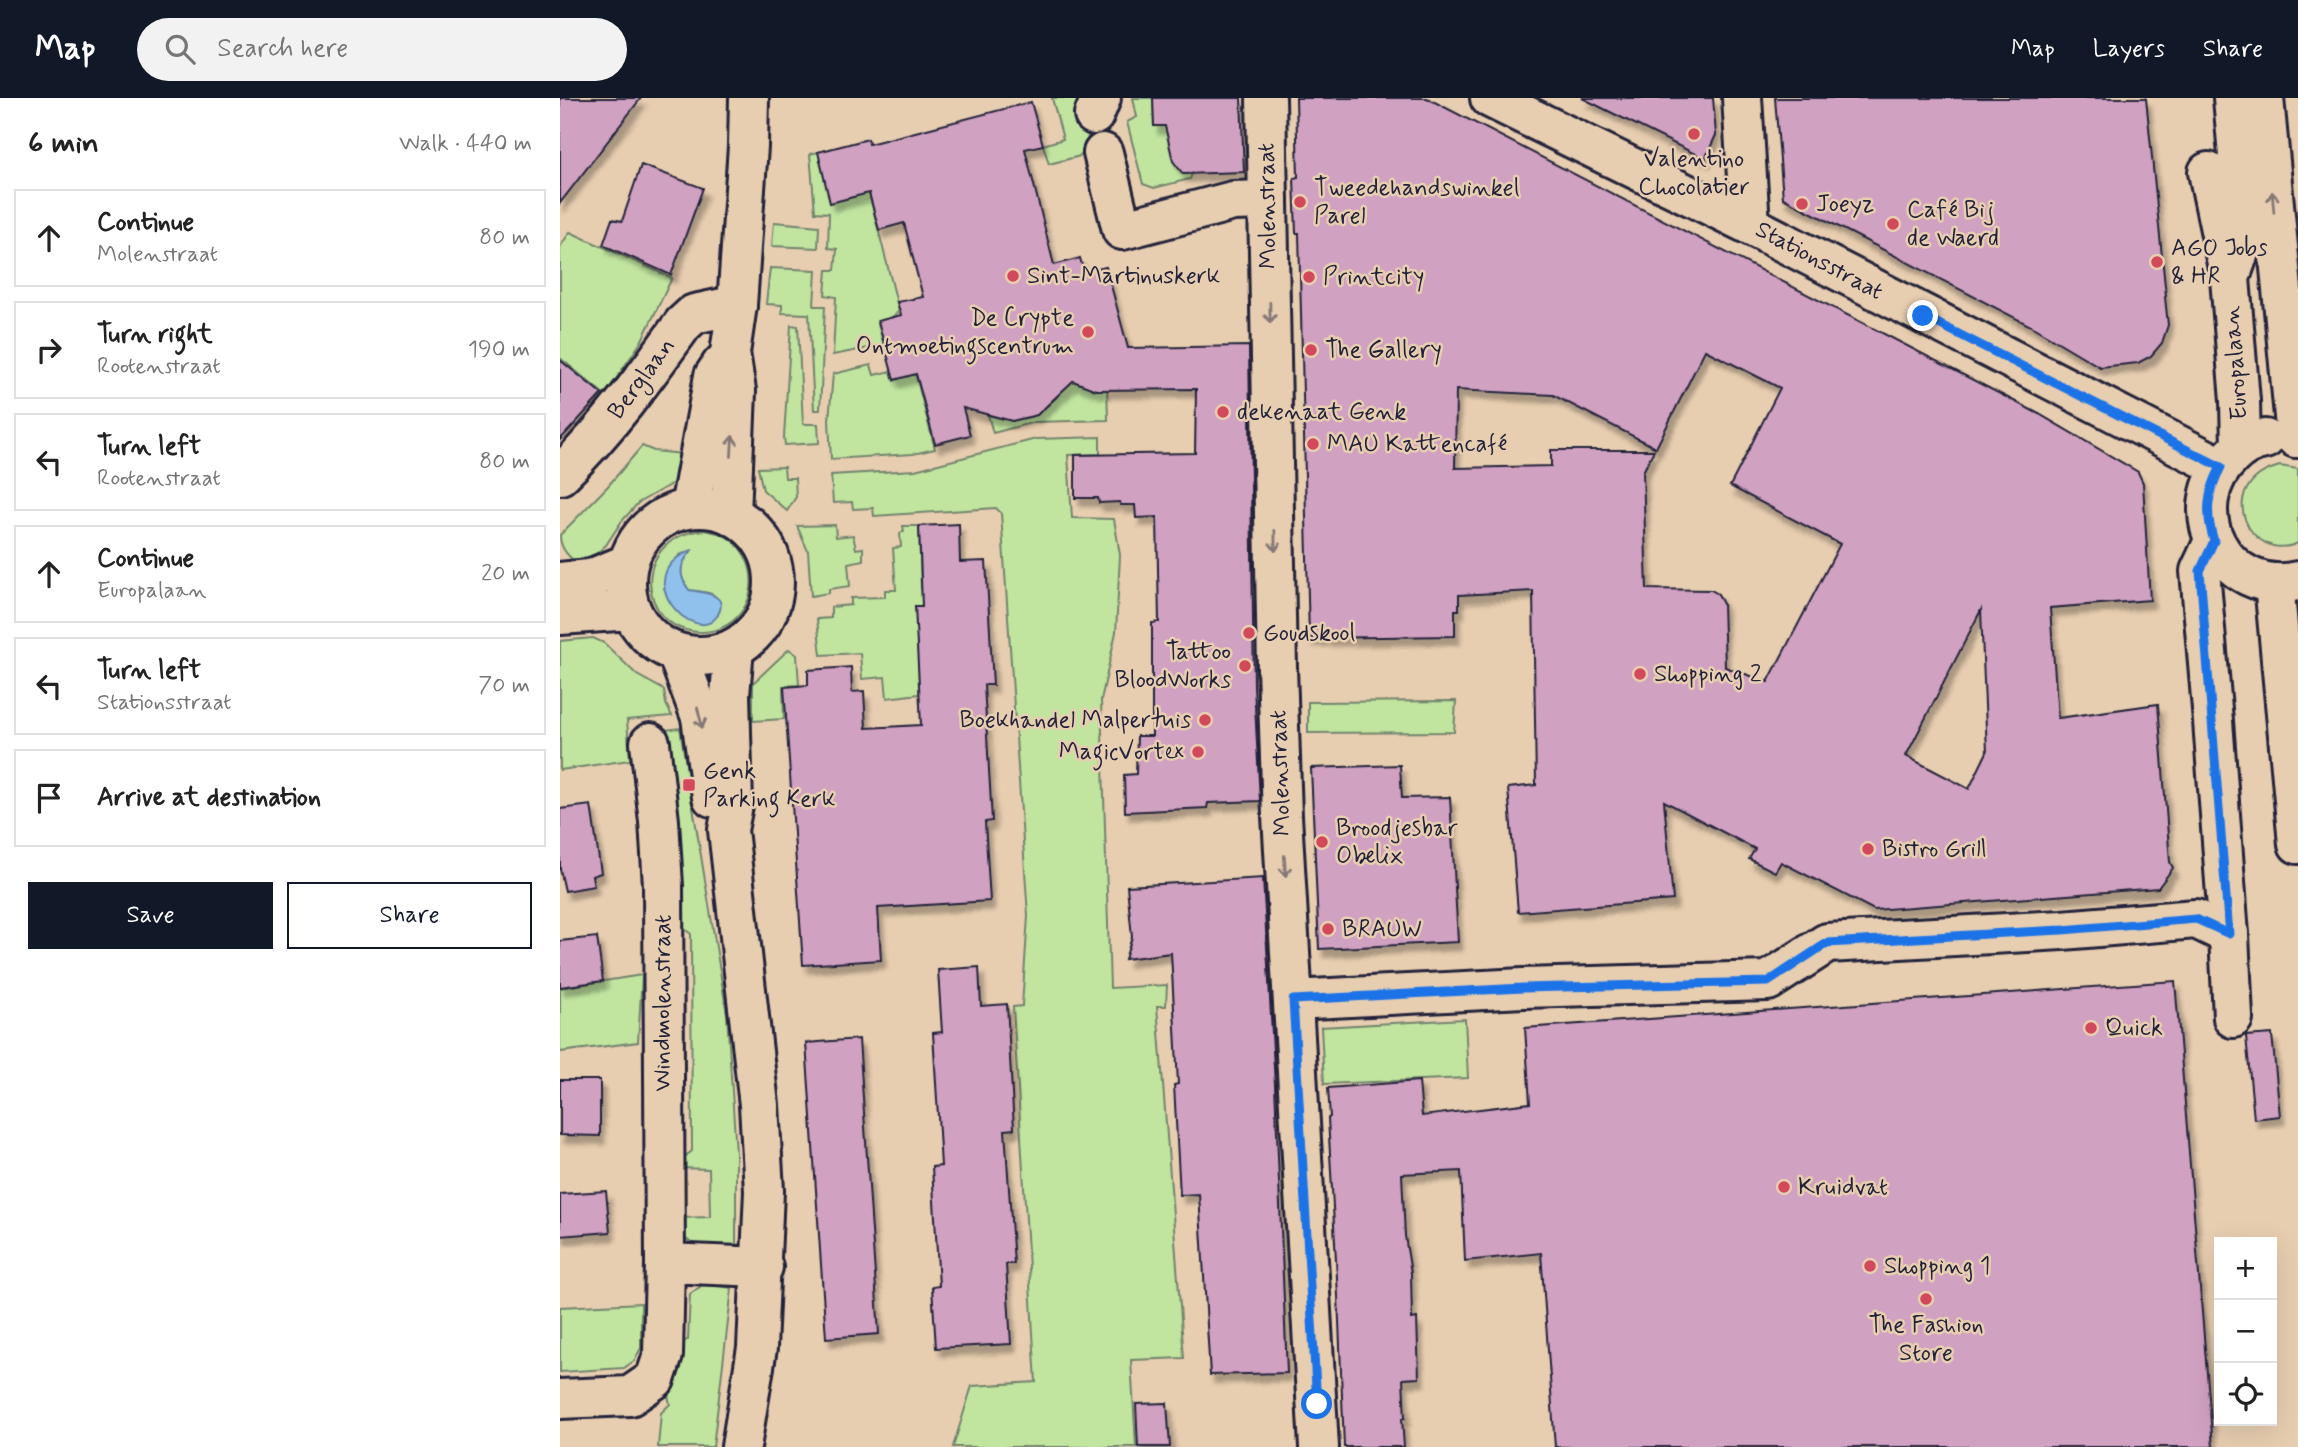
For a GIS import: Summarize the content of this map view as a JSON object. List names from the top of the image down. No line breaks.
{"streets":{"street":["Molenstraat","Stationsstraat","Europalaan","Berglaan","Windmolenstraat"]},"crossings":[["Stationsstraat","Europalaan"]],"one_way":["Molenstraat"],"places":{"other":["Valentino Chocolatier","Tweedehandswinkel Parel","Joeyz","Café Bij de Waerd","AGO Jobs & HR","Sint-Martinuskerk","Printcity","De Crypte Ontmoetingscentrum","The Gallery","dekenaat Genk","MAU Kattencafé","Goudskool","Tattoo BloodWorks","Shopping 2","Boekhandel Malpertuis","MagicVortex","Broodjesbar Obelix","Bistro Grill","BRAUW","Quick","Kruidvat","Shopping 1","The Fashion Store"],"transit":["Genk Parking Kerk"]},"page":{"header":"Map","search":"Search here","nav":["Map","Layers","Share"],"heading":["6 min","Walk · 440 m"],"list":[["Continue","Molenstraat","80 m"],["Turn right","Rootenstraat","190 m"],["Turn left","Rootenstraat","80 m"],["Continue","Europalaan","20 m"],["Turn left","Stationsstraat","70 m"],"Arrive at destination"],"buttons":["Save","Share"],"map_buttons":["+","−"]}}
